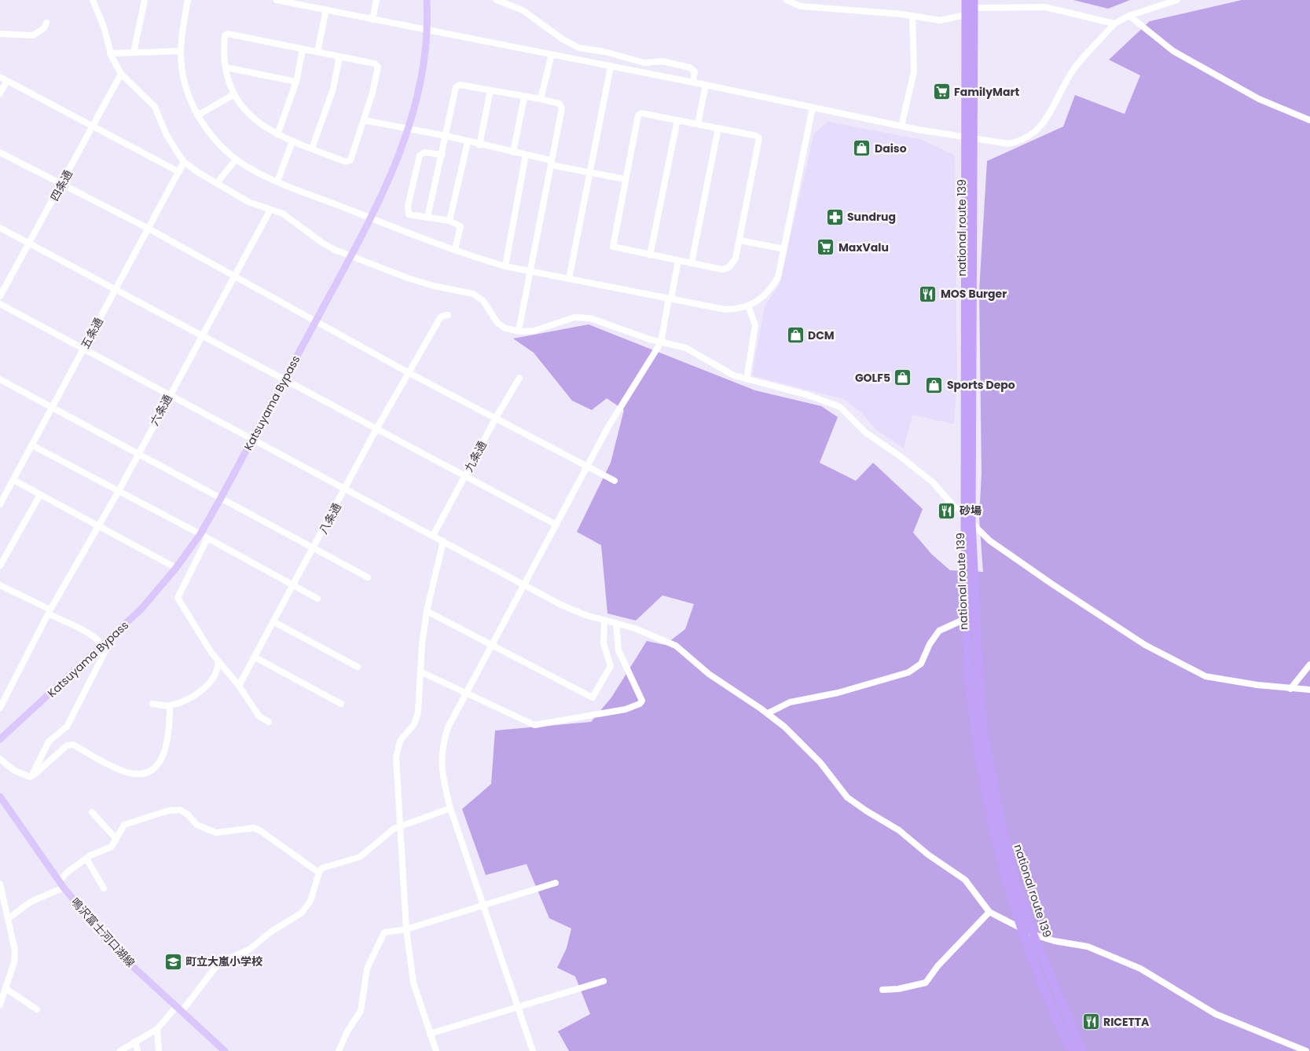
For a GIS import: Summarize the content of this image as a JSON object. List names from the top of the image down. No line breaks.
{"streets":{"highway":["national route 139"],"main road":["Katsuyama Bypass","鳴沢富士河口湖線"],"street":["四条通","五条通","六条通","九条通","八条通"]},"places":{"supermarket":["FamilyMart","MaxValu"],"shop":["Daiso","DCM","GOLF5","Sports Depo"],"pharmacy":["Sundrug"],"restaurant":["MOS Burger","砂場","RICETTA"],"school or university":["町立大嵐小学校"]}}
